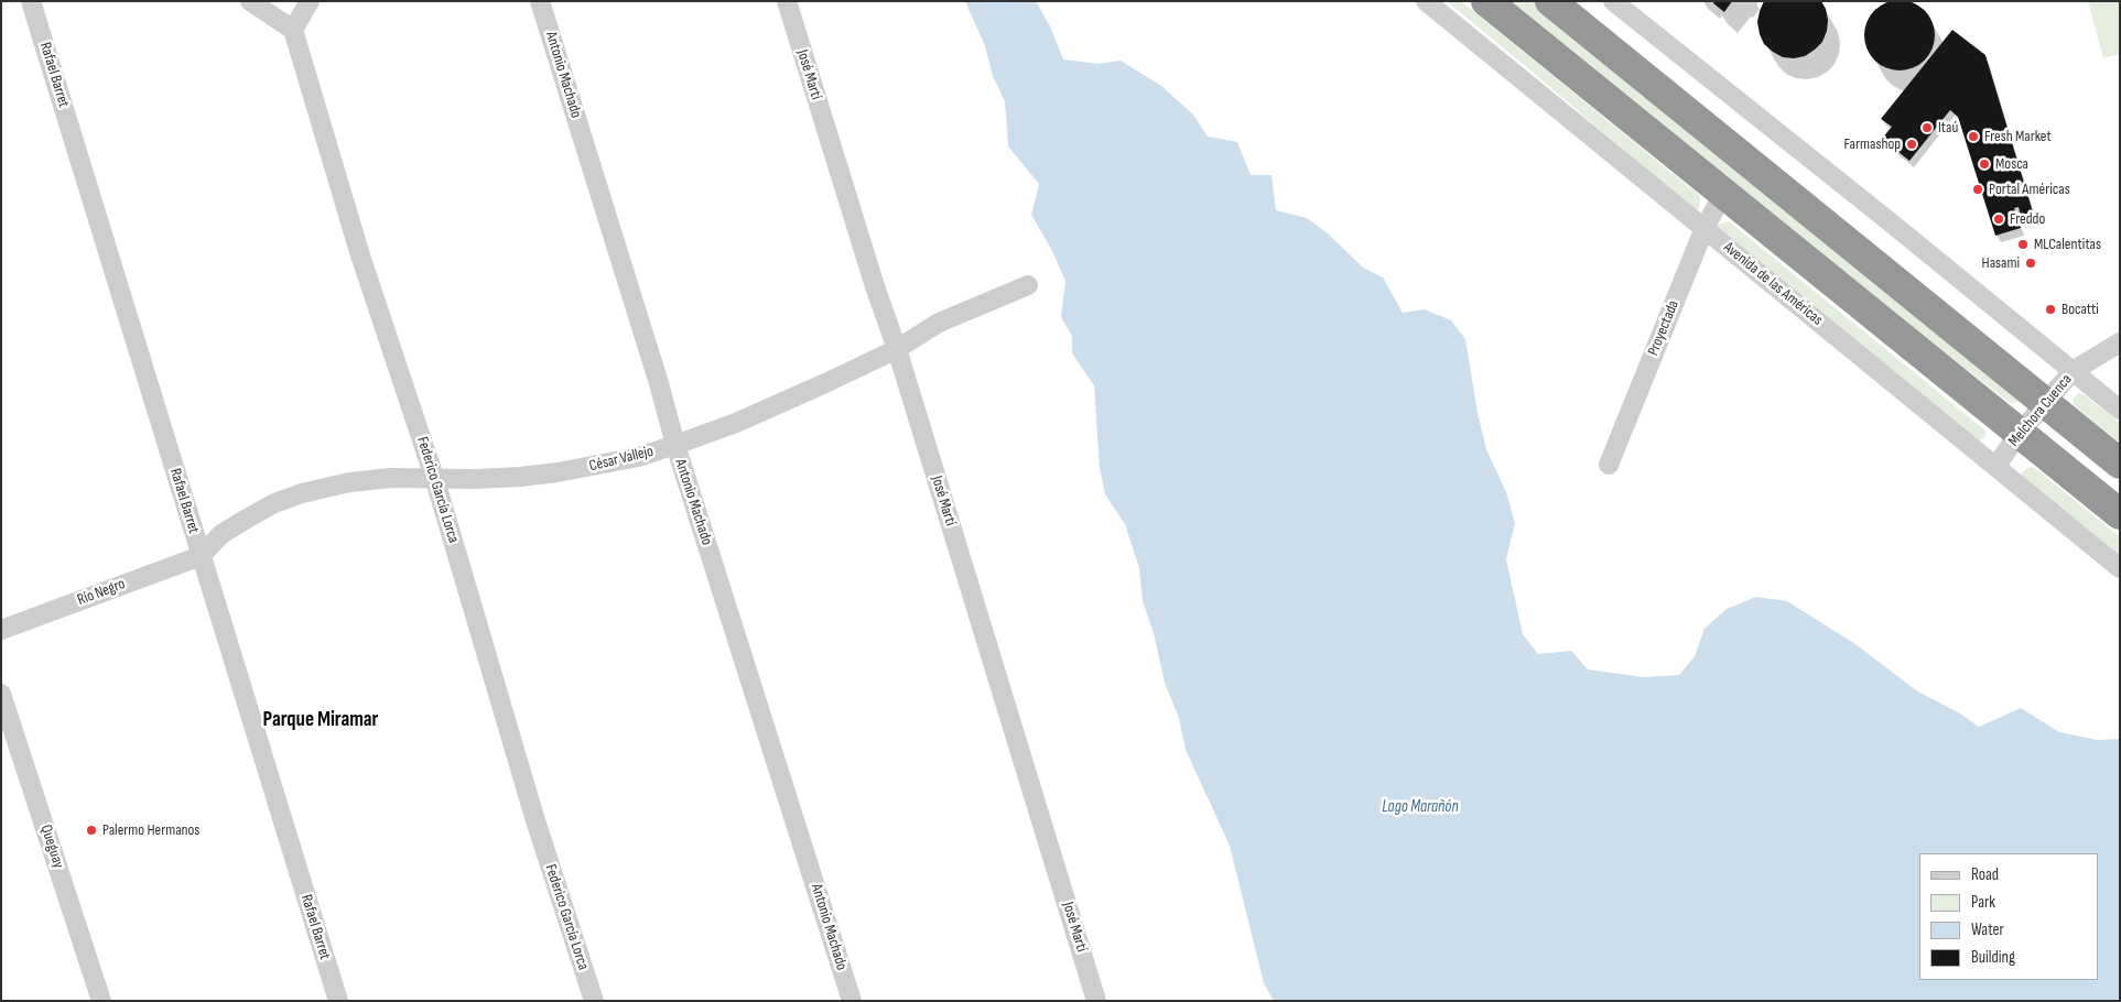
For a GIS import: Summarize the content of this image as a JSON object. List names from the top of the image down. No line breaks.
{"streets":{"street":["Rafael Barret","Antonio Machado","José Martí","Avenida de las Américas","Proyectada","Melchora Cuenca","César Vallejo","Federico García Lorca","Río Negro","Queguay"]},"crossings":[["Rafael Barret","César Vallejo"],["Rafael Barret","Río Negro"],["Antonio Machado","César Vallejo"],["José Martí","César Vallejo"],["Avenida de las Américas","Proyectada"],["Avenida de las Américas","Melchora Cuenca"],["César Vallejo","Federico García Lorca"],["César Vallejo","Río Negro"]],"districts":["Parque Miramar"],"water":["Lago Marañón"],"places":["Itaú","Fresh Market","Farmashop","Mosca","Portal Américas","Freddo","MLCalentitas","Hasami","Bocatti","Palermo Hermanos"],"legend":["Road","Park","Water","Building"]}
